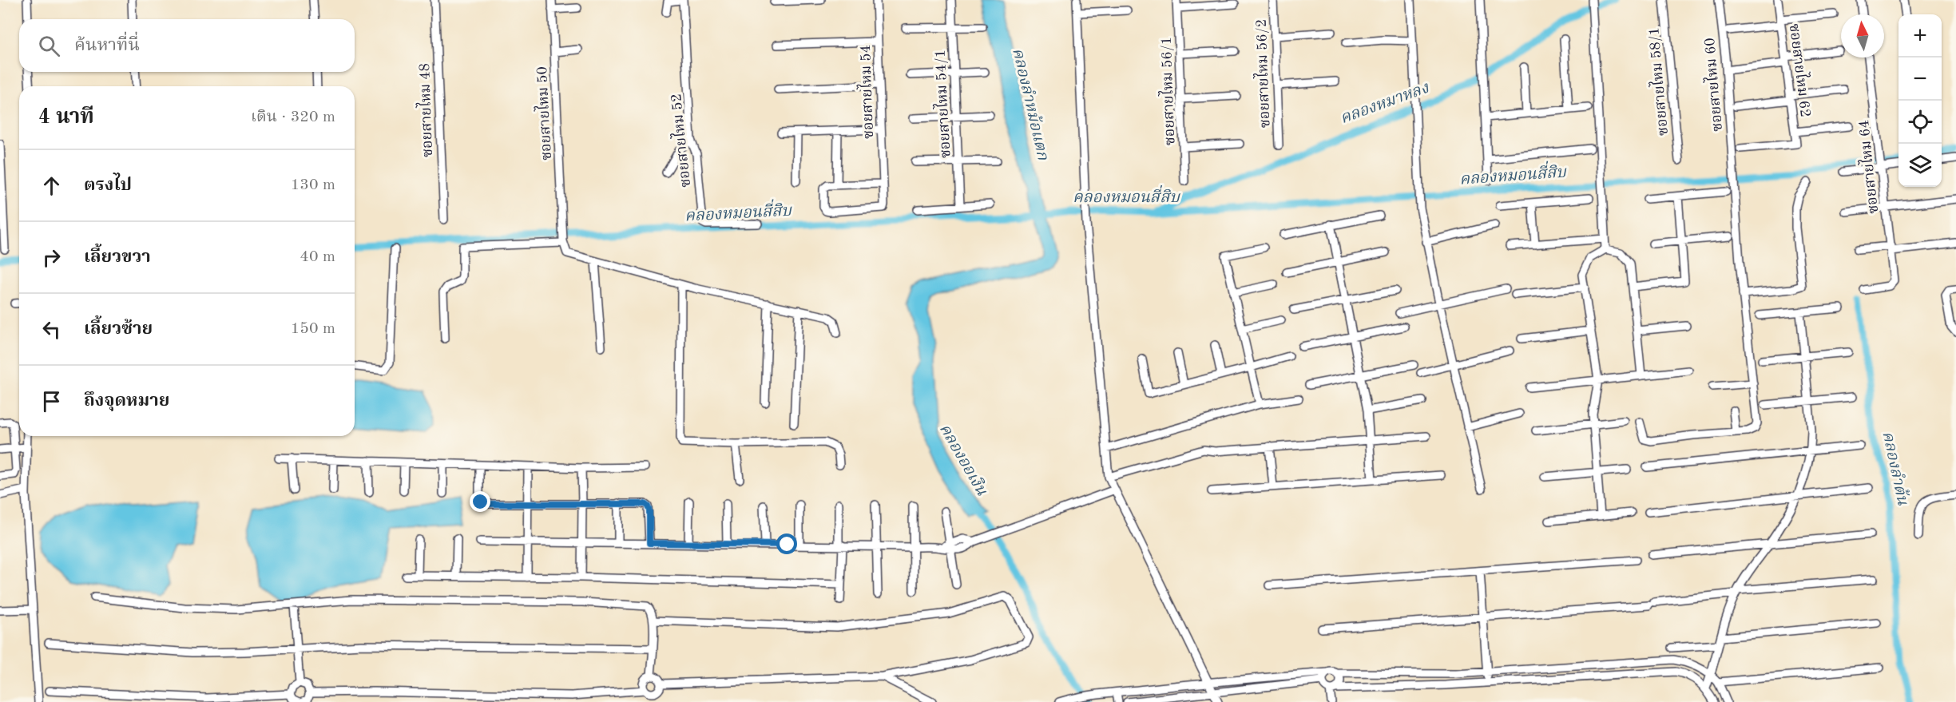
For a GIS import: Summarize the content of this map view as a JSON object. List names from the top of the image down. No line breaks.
{"streets":{"street":["ซอยสายไหม 62","ซอยสายไหม 56/2","ซอยสายไหม 58/1","ซอยสายไหม 60","ซอยสายไหม 56/1","ซอยสายไหม 54","ซอยสายไหม 54/1","ซอยสายไหม 48","ซอยสายไหม 50","ซอยสายไหม 52","ซอยสายไหม 64"]},"water":["คลองหมาหลง","คลองลำหม้อแตก","คลองหมอนสี่สิบ","คลองออเงิน","คลองลำต้น"],"north":"top","page":{"map_buttons":["+","−"],"search":"ค้นหาที่นี่","heading":["4 นาที","เดิน · 320 m"],"list":[["ตรงไป","130 m"],["เลี้ยวขวา","40 m"],["เลี้ยวซ้าย","150 m"],"ถึงจุดหมาย"]}}
